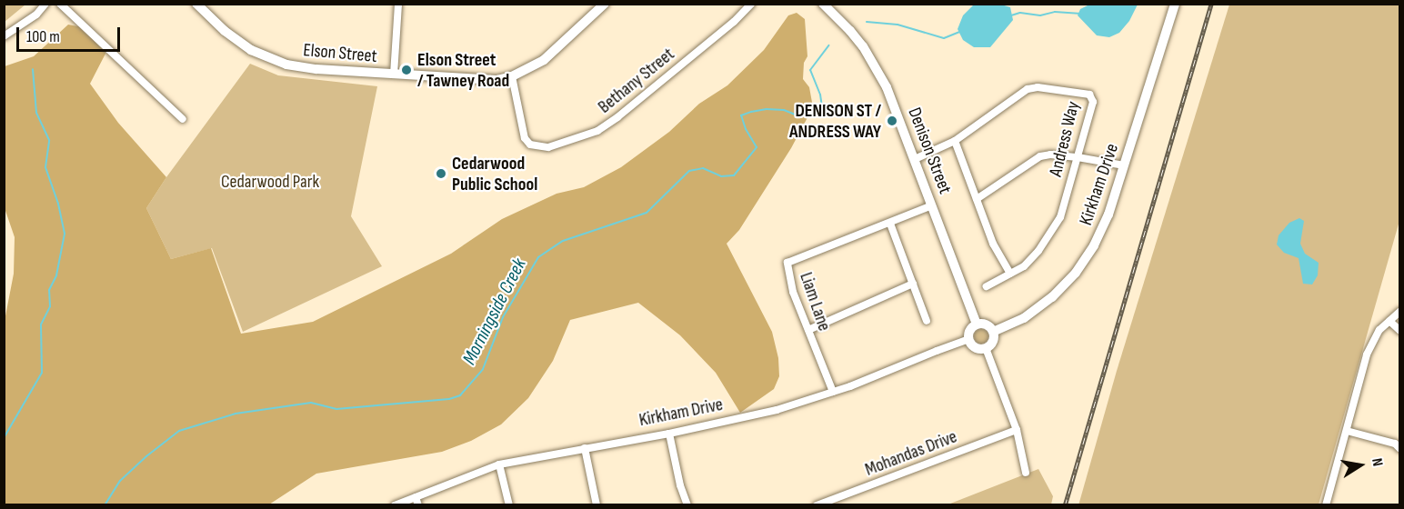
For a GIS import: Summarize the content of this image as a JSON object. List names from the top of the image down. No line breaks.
{"streets":{"street":["Elson Street","Bethany Street","Andress Way","Denison Street","Kirkham Drive","Liam Lane","Mohandas Drive"]},"crossings":[["Elson Street","Bethany Street"],["Andress Way","Denison Street"],["Denison Street","Kirkham Drive"],["Kirkham Drive","Liam Lane"]],"water":["Morningside Creek"],"parks":["Cedarwood Park"],"places":["Elson Street / Tawney Road","DENISON ST / ANDRESS WAY","Cedarwood Public School"],"scale_bar":"100 m","north":"right"}
